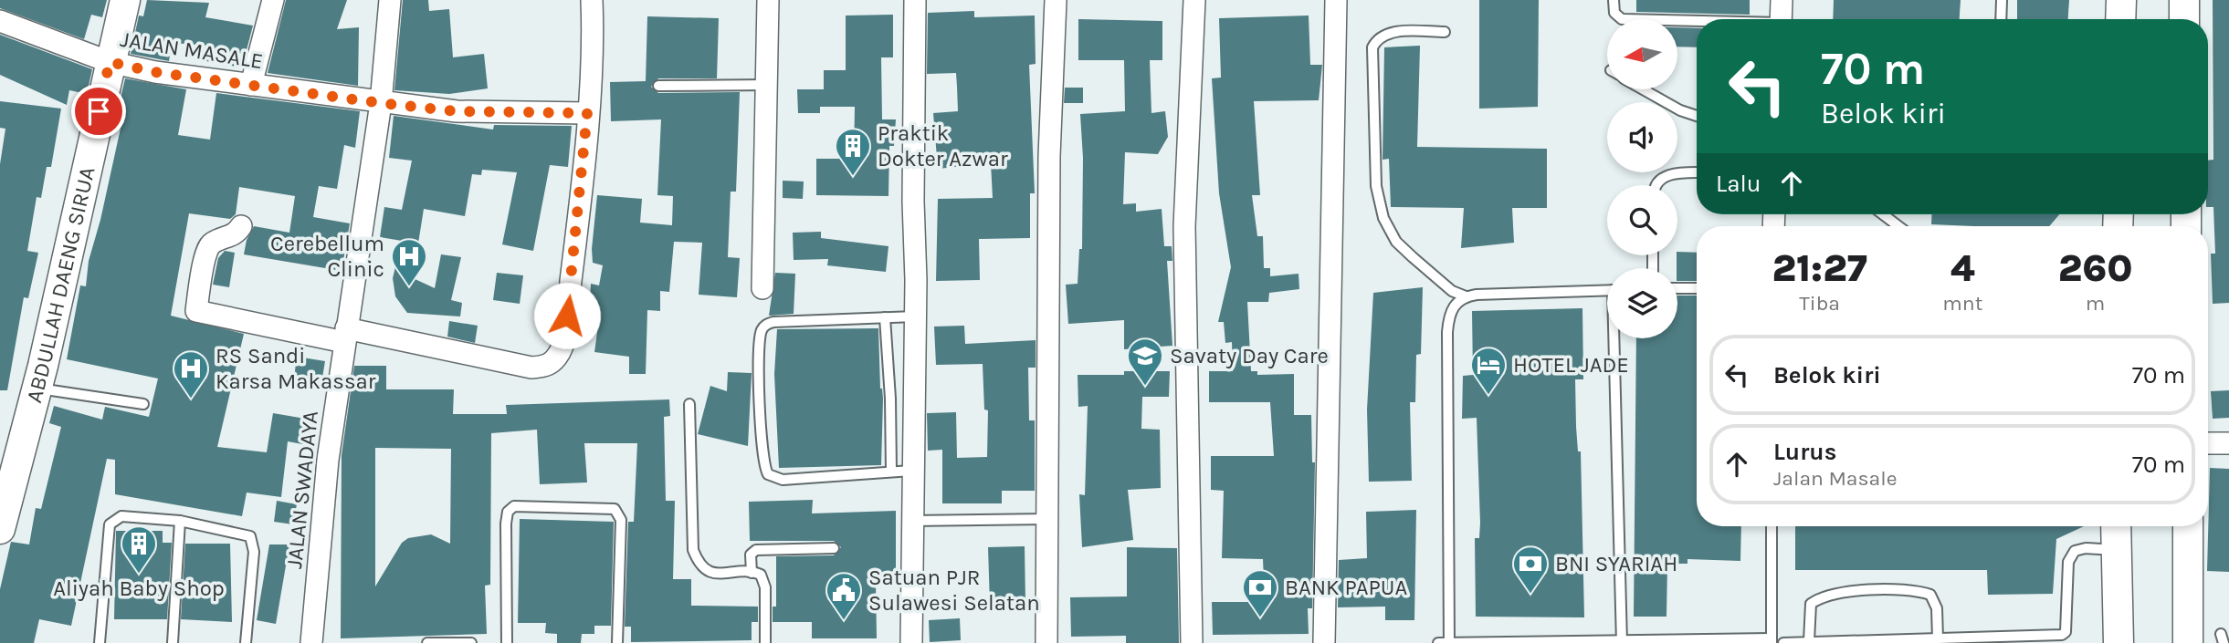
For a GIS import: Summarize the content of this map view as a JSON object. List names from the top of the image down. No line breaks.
{"streets":{"main road":["ABDULLAH DAENG SIRUA"],"street":["JALAN MASALE","JALAN SWADAYA"]},"crossings":[["JALAN MASALE","ABDULLAH DAENG SIRUA"],["JALAN MASALE","JALAN SWADAYA"]],"places":{"building":["Praktik Dokter Azwar","Aliyah Baby Shop"],"hospital":["Cerebellum Clinic","RS Sandi Karsa Makassar"],"school or university":["Savaty Day Care"],"hotel":["HOTEL JADE"],"bank":["BNI SYARIAH","BANK PAPUA"],"public building":["Satuan PJR Sulawesi Selatan"]},"north":"left","page":{"turn":["70 m","Belok kiri"],"then":"Lalu","eta":["21:27","Tiba","4","mnt","260","m"],"list":[{"name":"Belok kiri","value":"70 m"},{"name":"Lurus","note":"Jalan Masale","value":"70 m"}]}}
